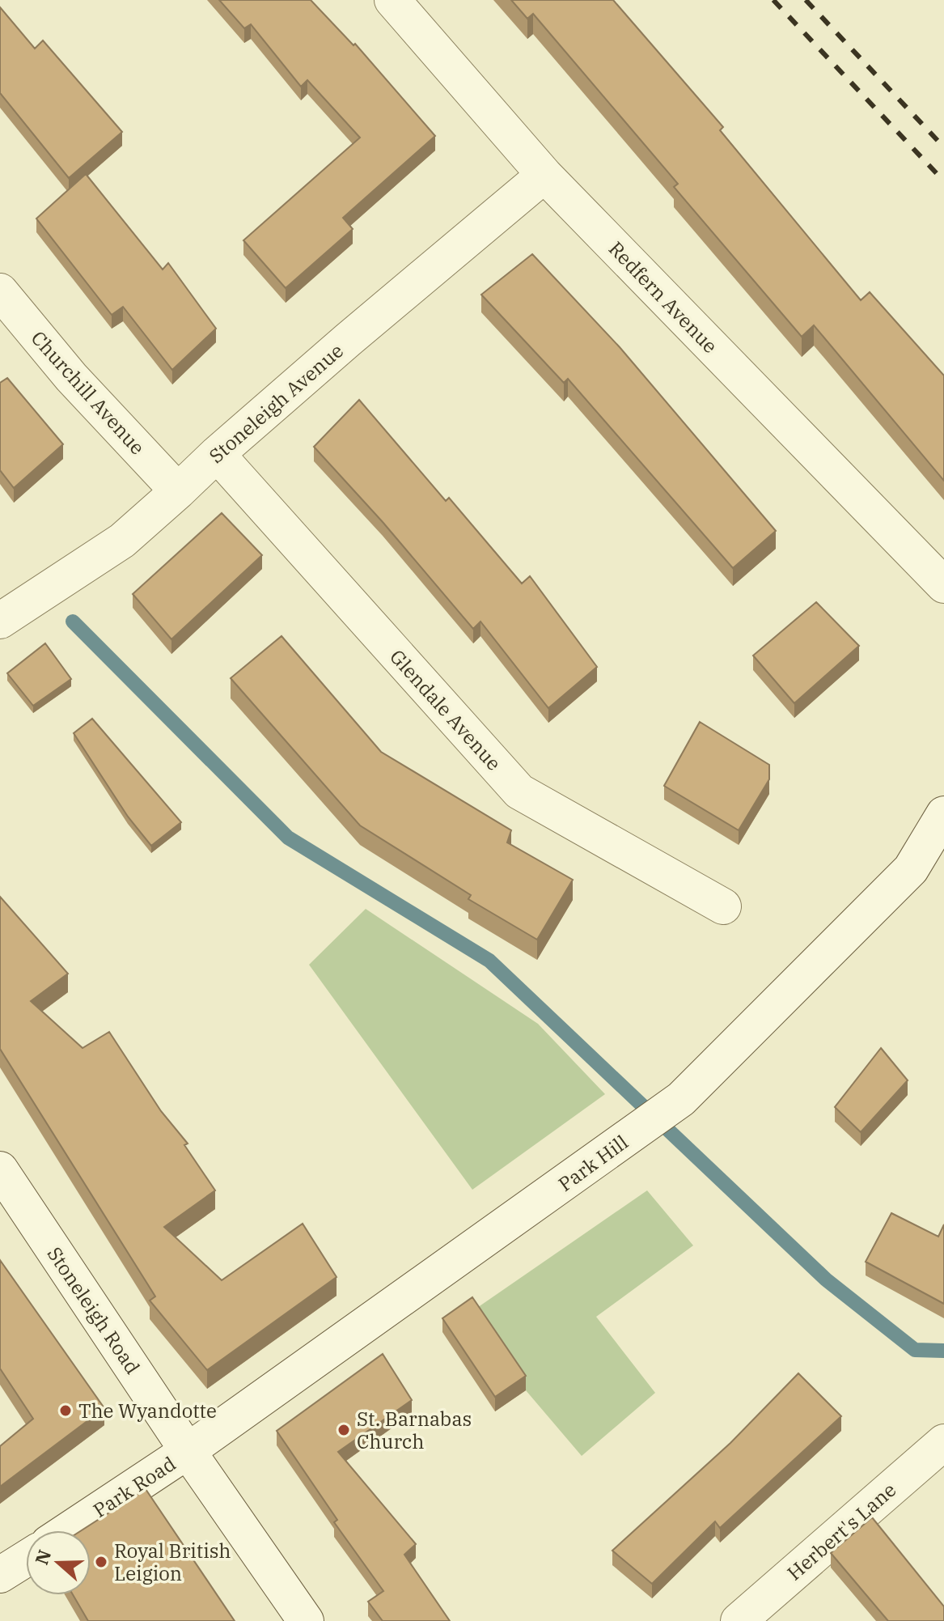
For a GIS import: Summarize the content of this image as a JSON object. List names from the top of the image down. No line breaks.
{"streets":{"street":["Redfern Avenue","Churchill Avenue","Stoneleigh Avenue","Glendale Avenue","Park Hill","Stoneleigh Road","Park Road","Herbert's Lane"]},"crossings":[["Redfern Avenue","Stoneleigh Avenue"],["Churchill Avenue","Stoneleigh Avenue"],["Stoneleigh Avenue","Glendale Avenue"],["Park Hill","Stoneleigh Road"],["Park Hill","Park Road"],["Stoneleigh Road","Park Road"]],"places":["The Wyandotte","St. Barnabas Church","Royal British Leigion"],"north":"left"}
